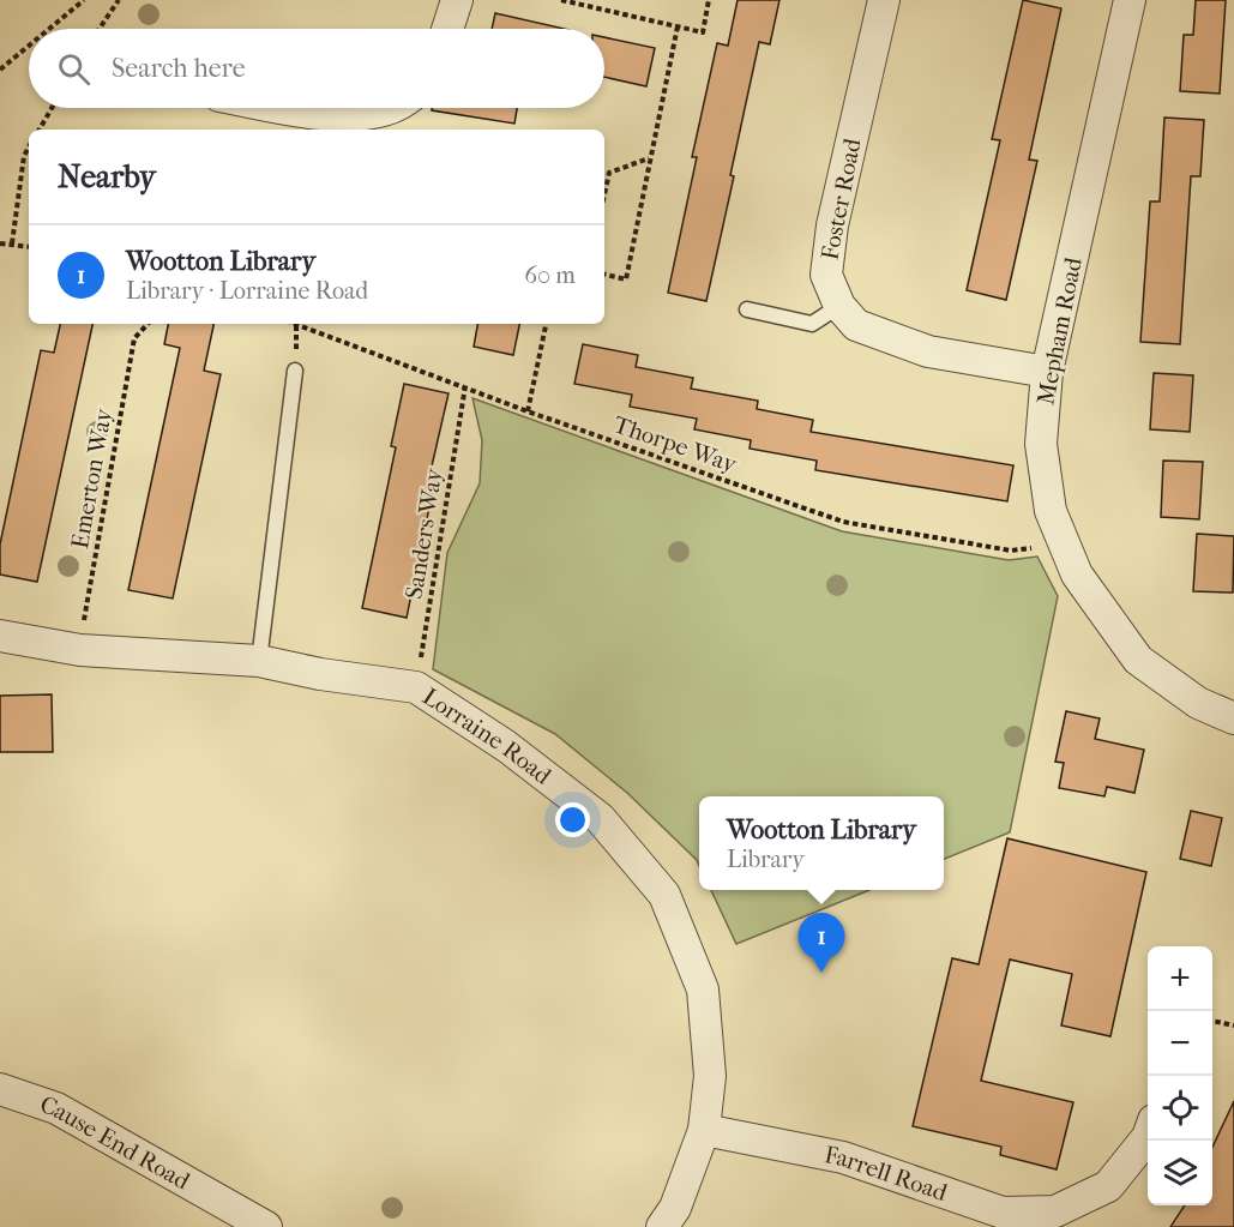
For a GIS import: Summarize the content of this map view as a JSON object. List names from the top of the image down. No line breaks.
{"streets":{"street":["Foster Road","Mepham Road","Lorraine Road","Cause End Road","Farrell Road"],"path":["Thorpe Way","Emerton Way","Sanders Way"]},"crossings":[["Foster Road","Mepham Road"],["Mepham Road","Thorpe Way"],["Thorpe Way","Sanders Way"],["Emerton Way","Lorraine Road"],["Sanders Way","Lorraine Road"],["Lorraine Road","Farrell Road"]],"page":{"search":"Search here","heading":"Nearby","list":[{"mark":"1","name":"Wootton Library","note":"Library · Lorraine Road","value":"60 m"}],"popup":["Wootton Library","Library"],"pins":"1","map_buttons":["+","−"]}}
